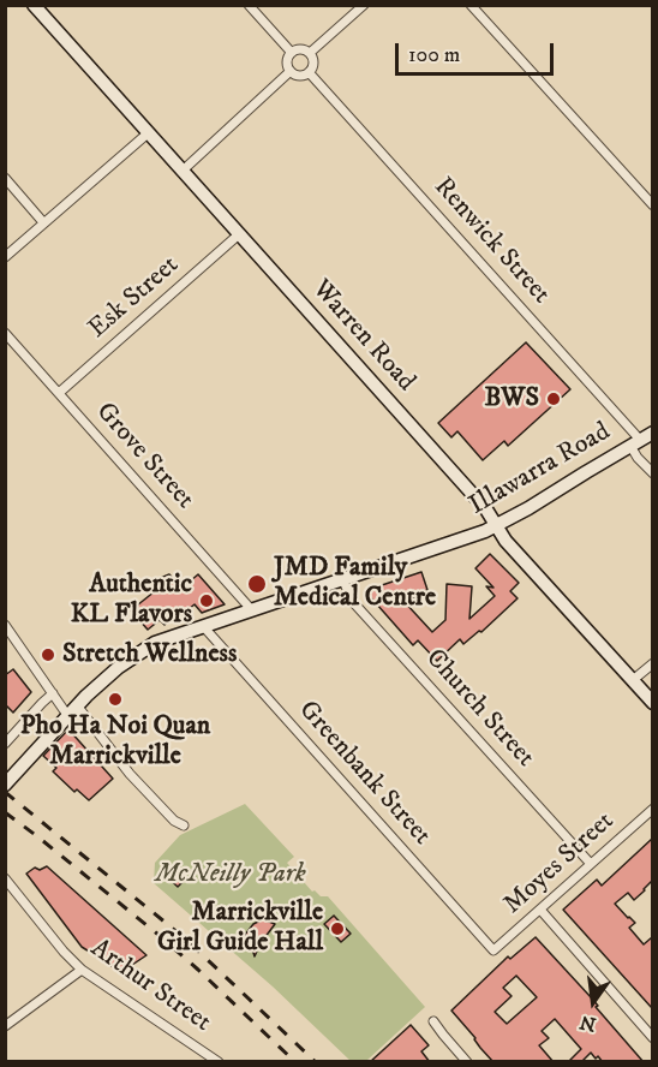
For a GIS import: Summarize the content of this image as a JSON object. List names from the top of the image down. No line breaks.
{"streets":{"street":["Renwick Street","Esk Street","Warren Road","Grove Street","Illawarra Road","Church Street","Greenbank Street","Moyes Street","Arthur Street"]},"crossings":[["Renwick Street","Illawarra Road"],["Esk Street","Warren Road"],["Esk Street","Grove Street"],["Warren Road","Illawarra Road"],["Grove Street","Illawarra Road"],["Illawarra Road","Church Street"],["Illawarra Road","Greenbank Street"],["Church Street","Moyes Street"],["Greenbank Street","Moyes Street"]],"parks":["McNeilly Park"],"places":["BWS","JMD Family Medical Centre","Authentic KL Flavors","Stretch Wellness","Pho Ha Noi Quan Marrickville","Marrickville Girl Guide Hall"],"scale_bar":"100 m","north":"bottom"}
